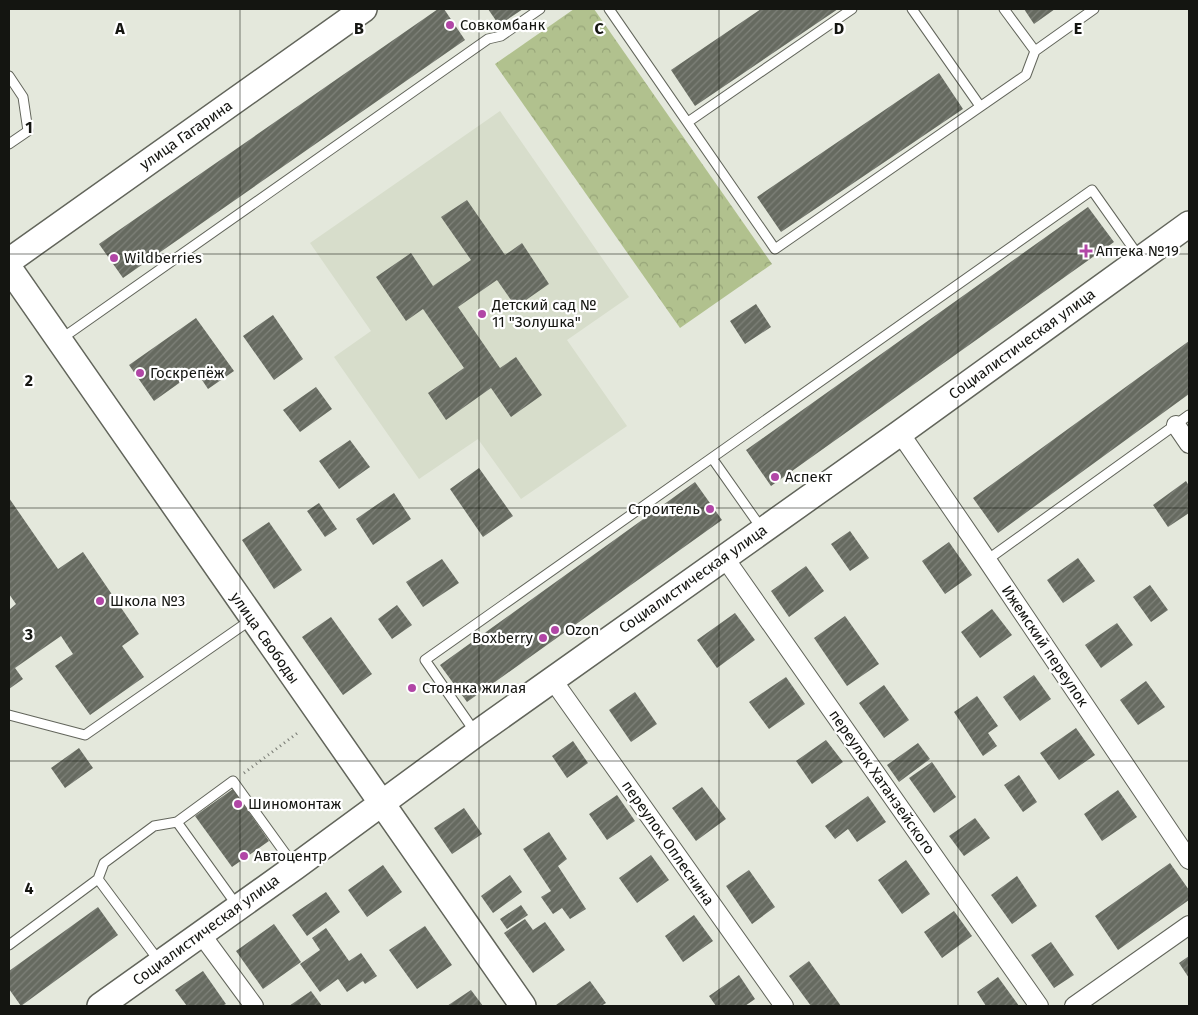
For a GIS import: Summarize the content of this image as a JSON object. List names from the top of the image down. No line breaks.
{"streets":{"main road":["улица Гагарина","Социалистическая улица","улица Свободы"],"street":["Ижемский переулок","переулок Хатанзейского","переулок Оплеснина"]},"crossings":[["Социалистическая улица","улица Свободы"],["Социалистическая улица","Ижемский переулок"],["Социалистическая улица","переулок Хатанзейского"],["Социалистическая улица","переулок Оплеснина"]],"places":{"other":["Совкомбанк","Wildberries","Детский сад № 11 \"Золушка\"","Госкрепёж","Аспект","Строитель","Школа №3","Ozon","Boxberry","Стоянка жилая","Шиномонтаж","Автоцентр"],"health":["Аптека №19"]},"grid":{"columns":["A","B","C","D","E"],"rows":["1","2","3","4"]}}
